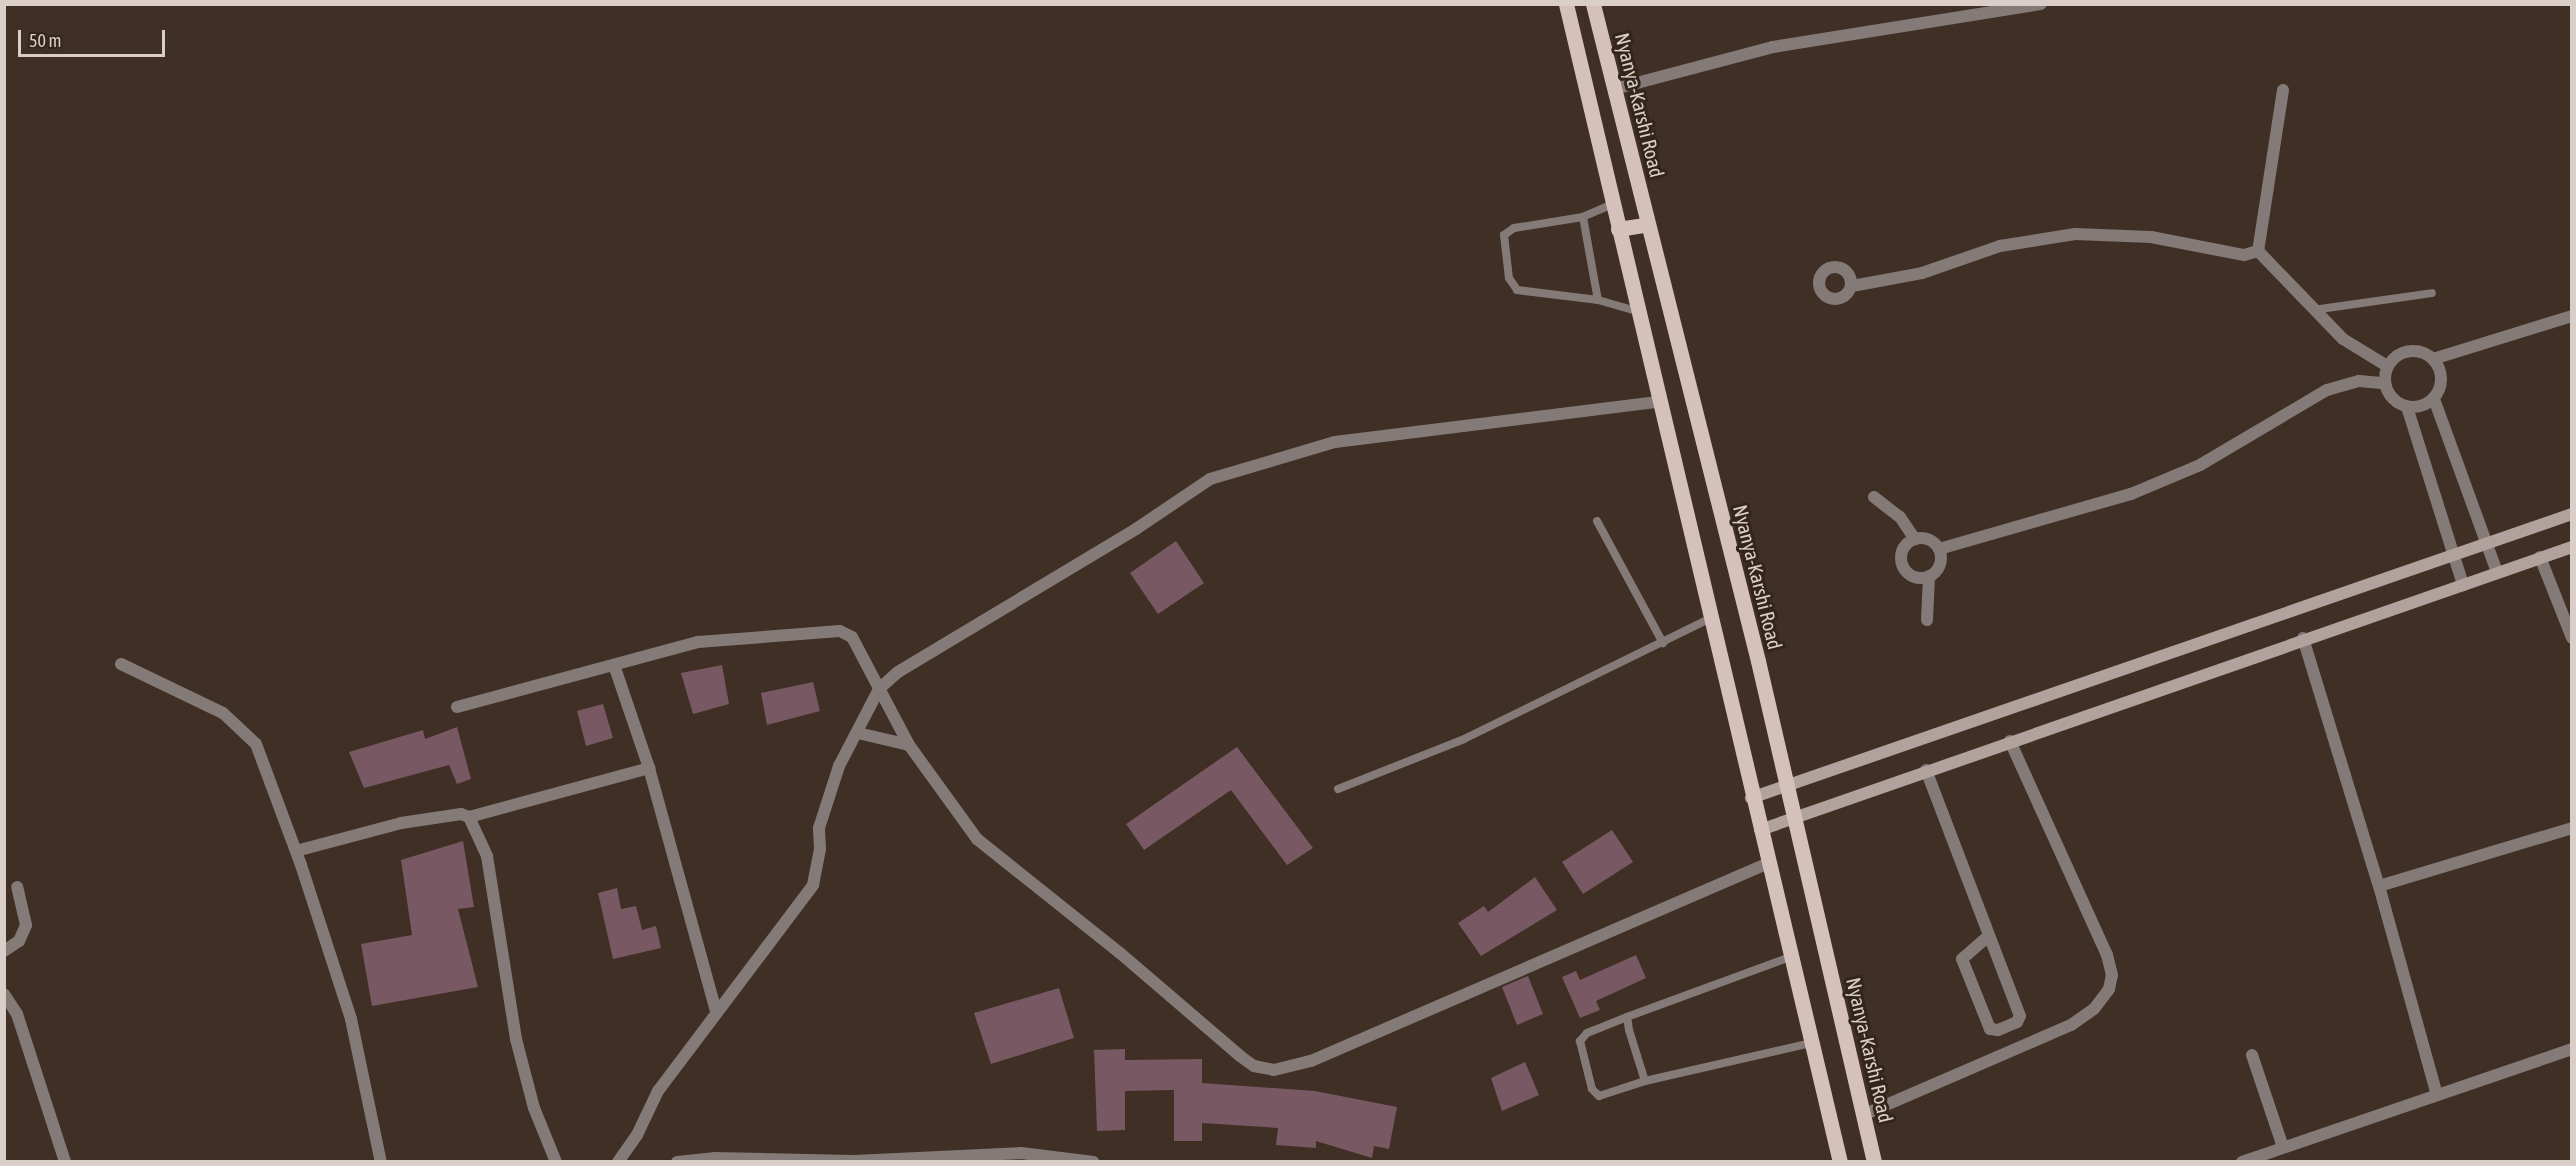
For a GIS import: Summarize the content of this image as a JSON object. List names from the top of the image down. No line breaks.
{"streets":{"main road":["Nyanya-Karshi Road"]},"scale_bar":"50 m"}
